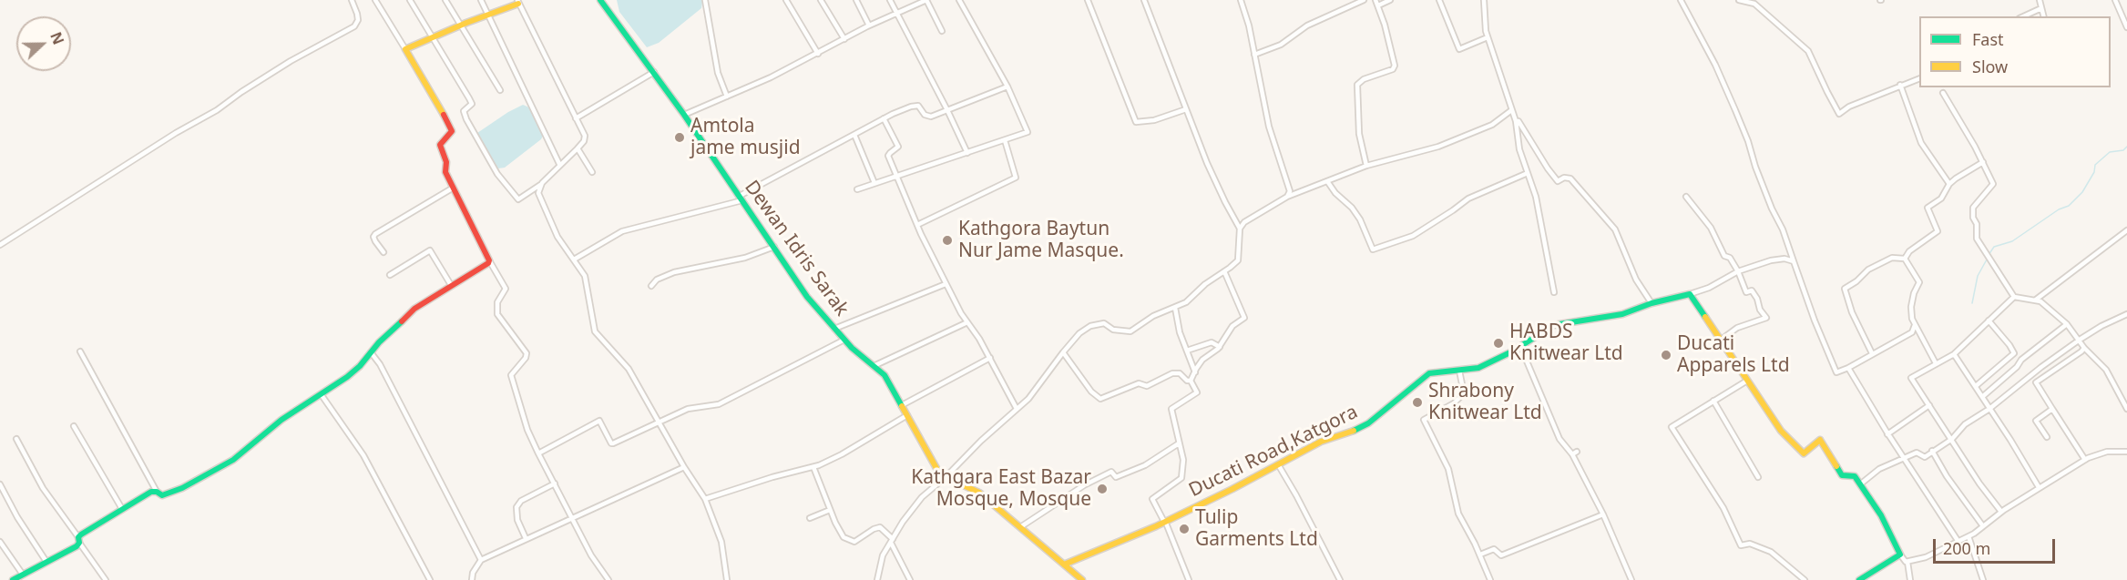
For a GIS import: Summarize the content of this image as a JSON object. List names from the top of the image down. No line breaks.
{"streets":{"street":["Dewan Idris Sarak","Ducati Road,Katgora"]},"crossings":[["Dewan Idris Sarak","Ducati Road,Katgora"]],"places":["Amtola jame musjid","Kathgora Baytun Nur Jame Masque.","HABDS Knitwear Ltd","Ducati Apparels Ltd","Shrabony Knitwear Ltd","Kathgara East Bazar Mosque, Mosque","Tulip Garments Ltd"],"legend":["Fast","Slow"],"scale_bar":"200 m","north":"right"}
